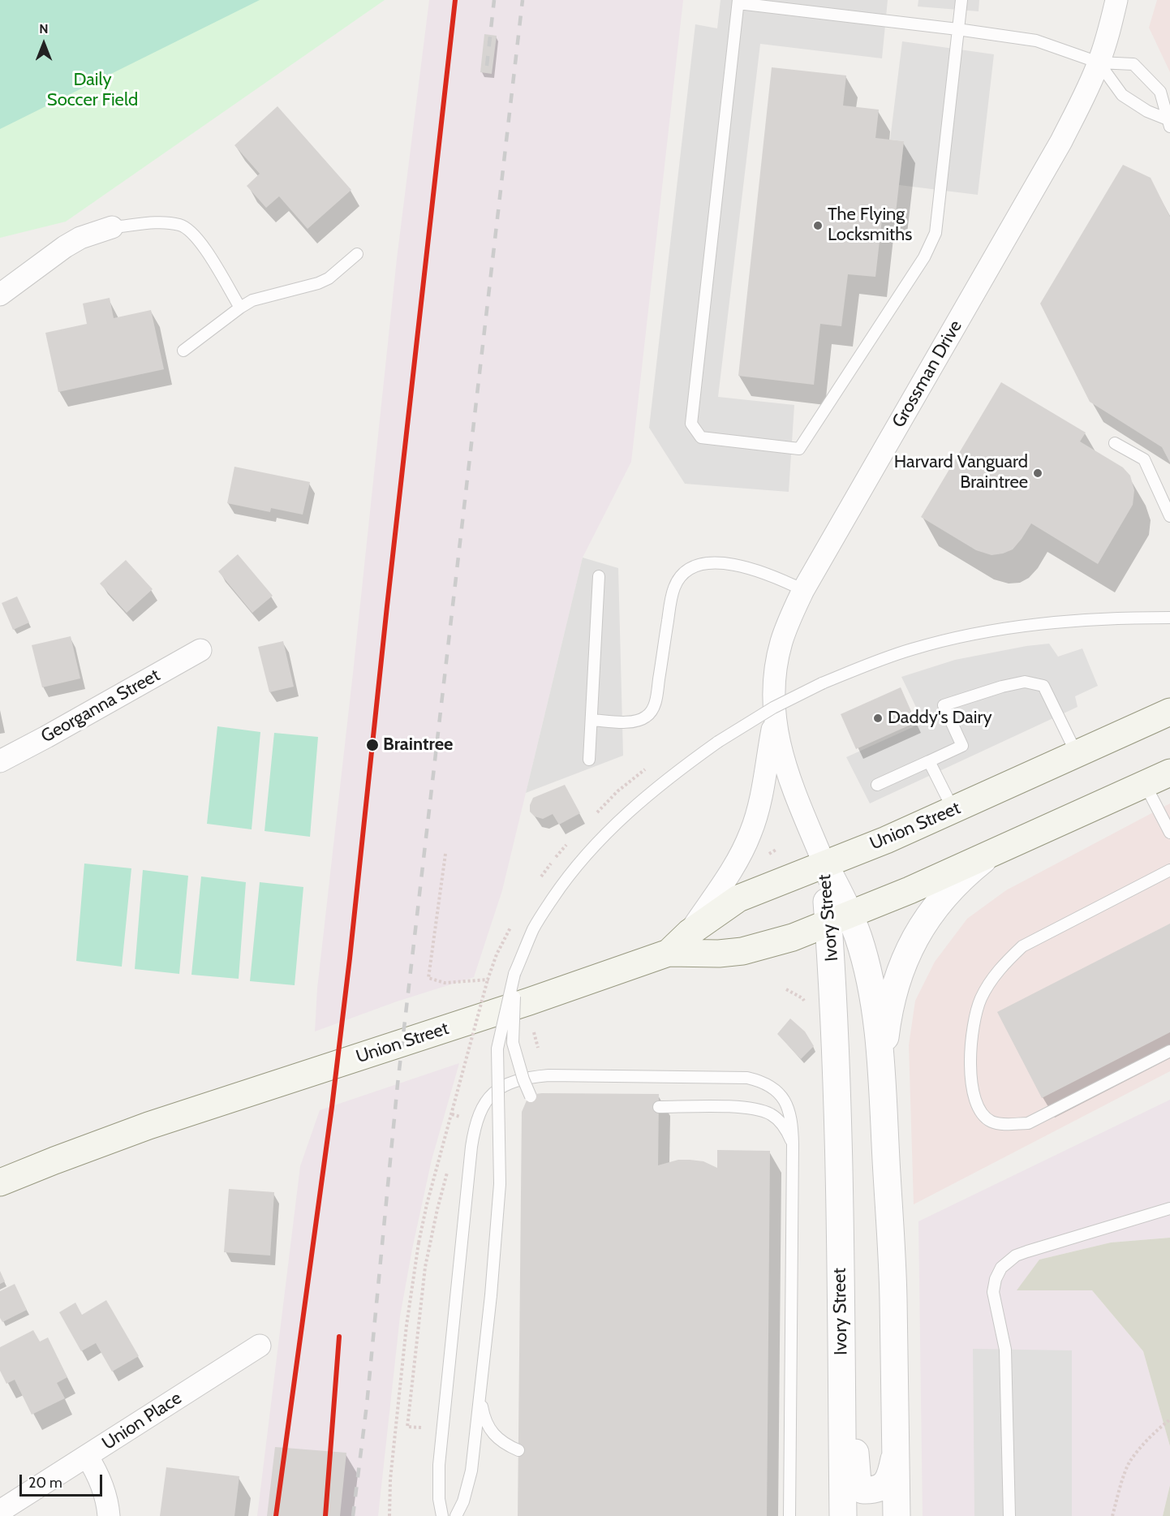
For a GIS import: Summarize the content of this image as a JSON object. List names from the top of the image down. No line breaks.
{"streets":{"main road":["Union Street"],"street":["Grossman Drive","Georganna Street","Ivory Street","Union Place"]},"crossings":[["Grossman Drive","Union Street"],["Grossman Drive","Ivory Street"],["Union Street","Ivory Street"]],"parks":["Daily Soccer Field"],"places":["The Flying Locksmiths","Harvard Vanguard Braintree","Daddy's Dairy","Braintree"],"scale_bar":"20 m","north":"top"}
